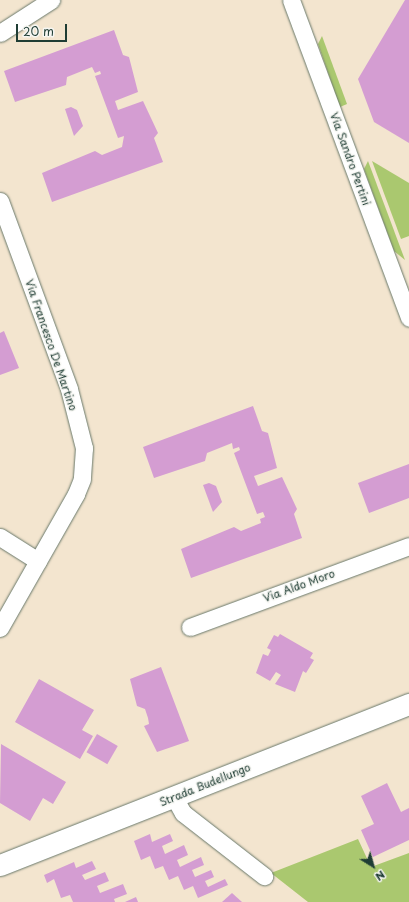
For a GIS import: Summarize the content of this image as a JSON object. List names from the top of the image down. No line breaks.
{"streets":{"street":["Via Sandro Pertini","Via Francesco De Martino","Via Aldo Moro","Strada Budellungo"]},"scale_bar":"20 m","north":"bottom right"}
